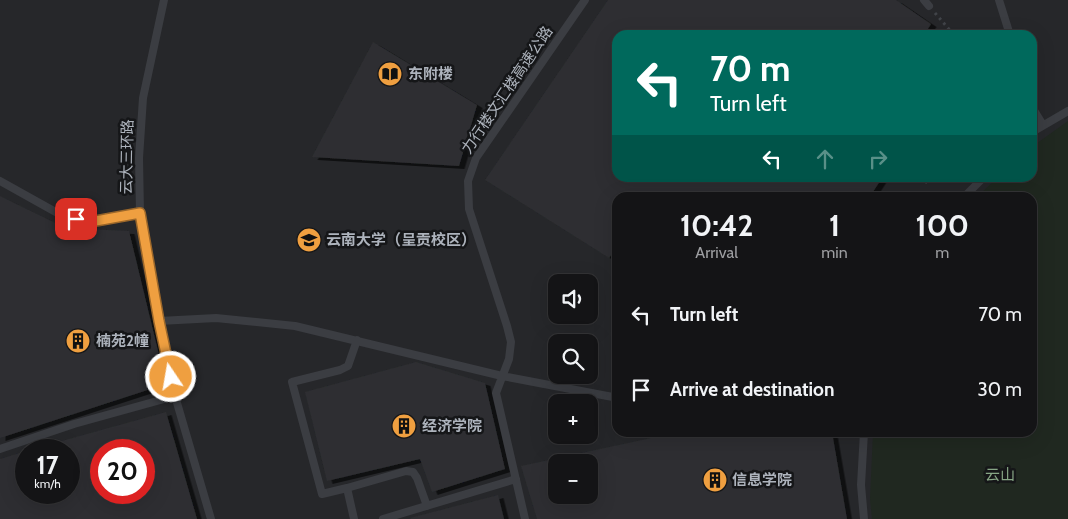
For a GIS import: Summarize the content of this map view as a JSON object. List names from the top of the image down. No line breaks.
{"streets":{"lane":["力行楼文汇楼高速公路","云大三环路"]},"parks":["云山"],"places":{"library":["东附楼"],"school or university":["云南大学（呈贡校区）"],"building":["楠苑2幢","经济学院","信息学院"]},"page":{"turn":["70 m","Turn left"],"eta":["10:42","Arrival","1","min","100","m"],"map_buttons":["+","−"],"list":[{"name":"Turn left","value":"70 m"},{"name":"Arrive at destination","value":"30 m"}],"speed":"17 km/h","limit":"20"}}
